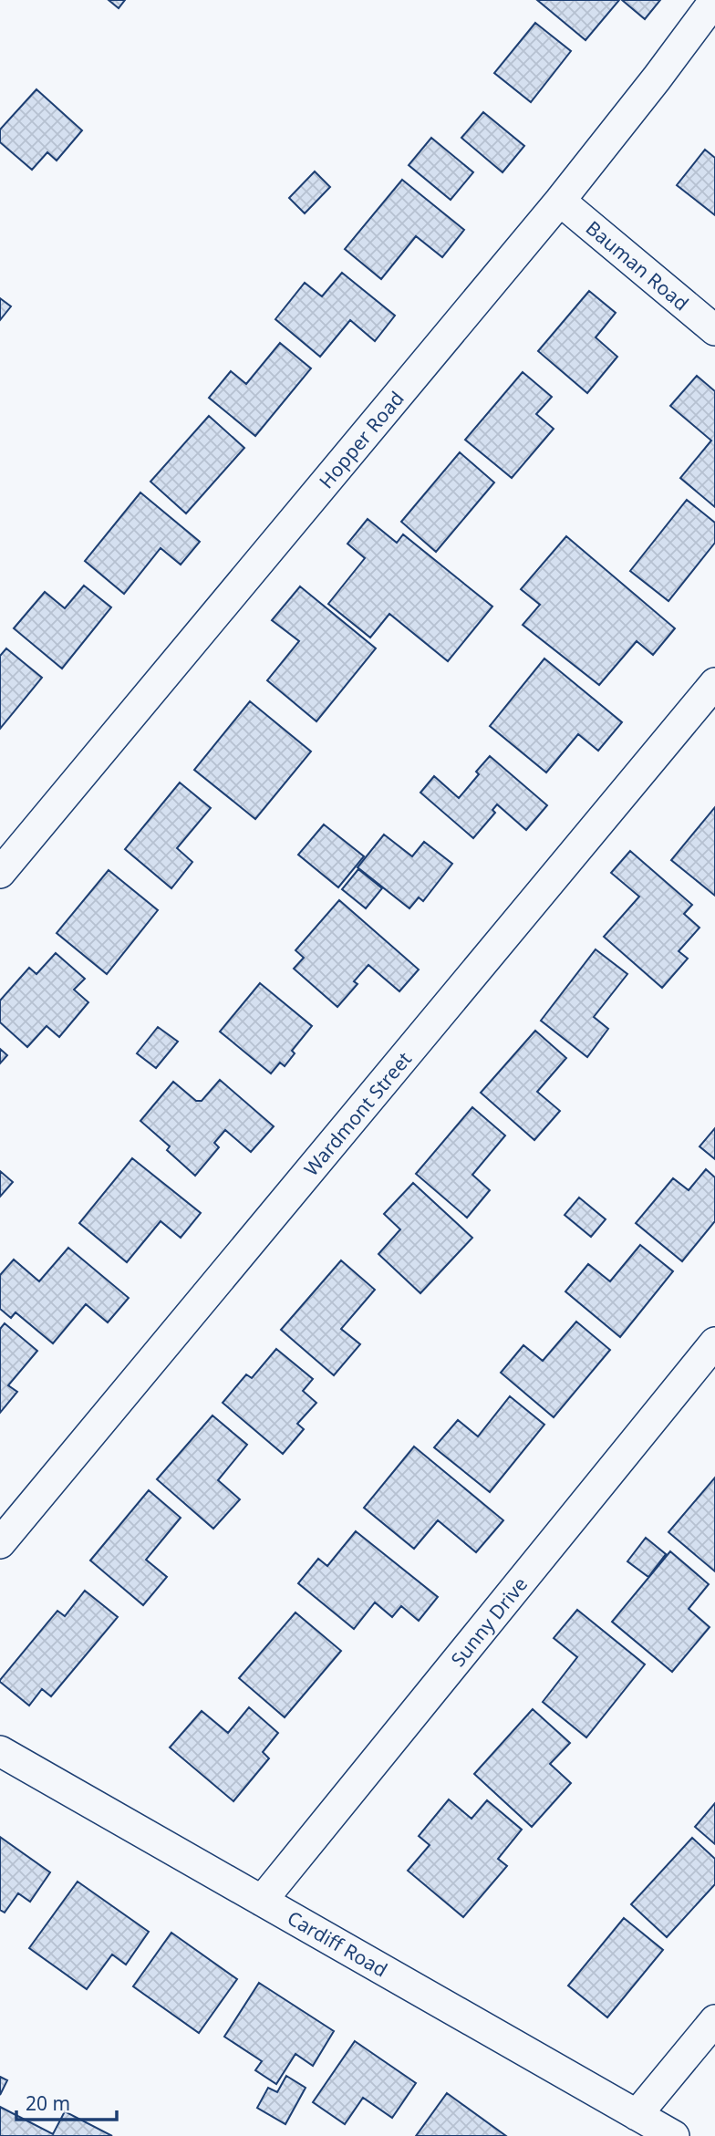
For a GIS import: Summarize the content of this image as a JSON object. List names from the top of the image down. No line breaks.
{"streets":{"street":["Bauman Road","Hopper Road","Wardmont Street","Sunny Drive","Cardiff Road"]},"crossings":[["Bauman Road","Hopper Road"],["Sunny Drive","Cardiff Road"]],"scale_bar":"20 m"}
